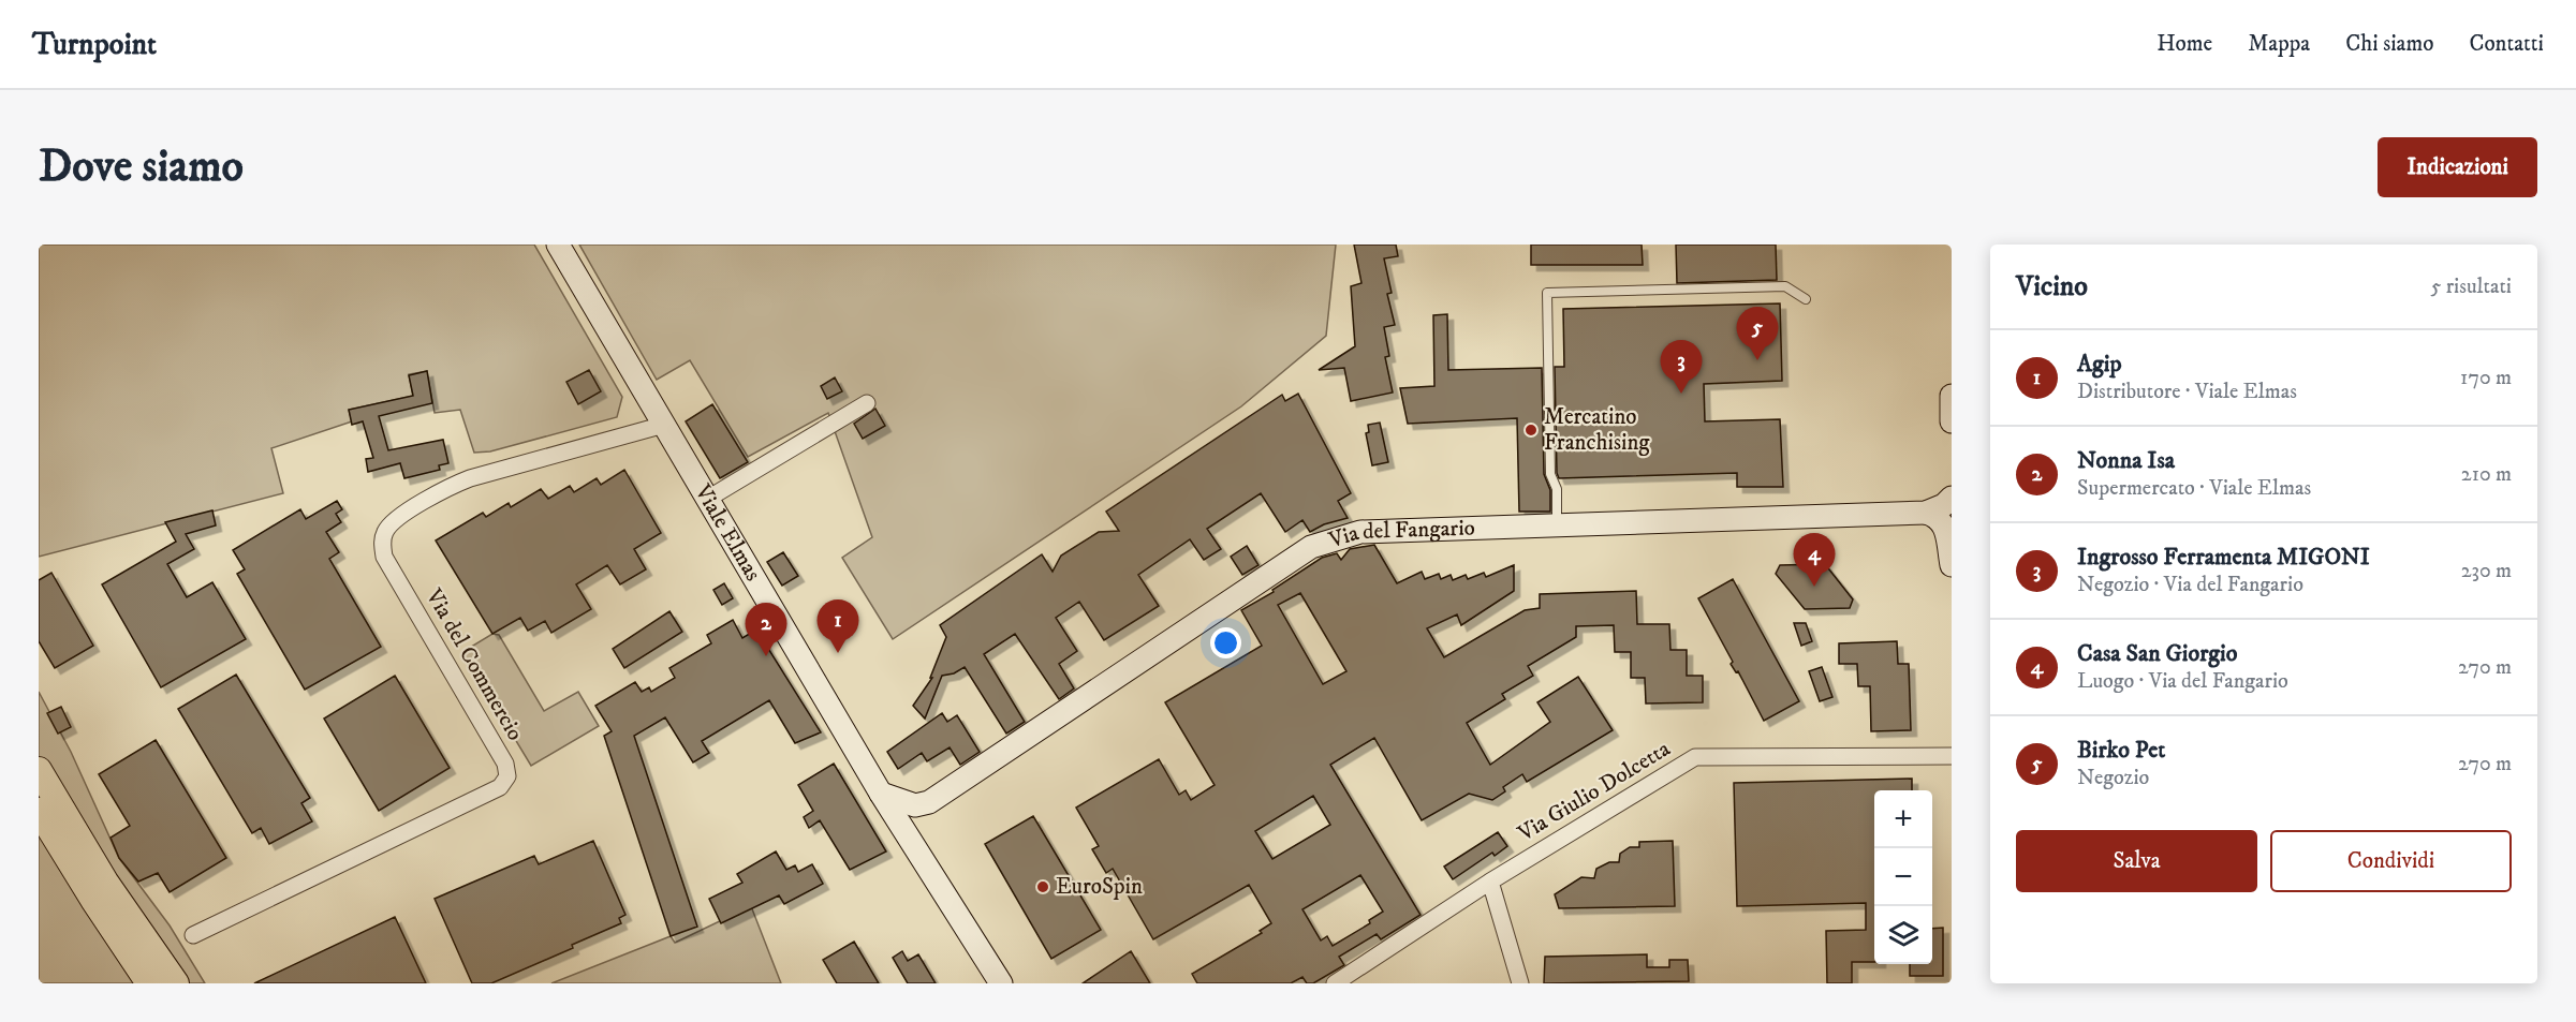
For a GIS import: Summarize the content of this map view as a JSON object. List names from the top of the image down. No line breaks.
{"streets":{"main road":["Viale Elmas","Via del Fangario"],"street":["Via del Commercio","Via Giulio Dolcetta"]},"crossings":[["Viale Elmas","Via del Commercio"]],"places":["Mercatino Franchising","EuroSpin"],"page":{"header":"Turnpoint","nav":["Home","Mappa","Chi siamo","Contatti"],"buttons":["Indicazioni",["Salva","Condividi"]],"title":"Dove siamo","heading":["Vicino","5 risultati"],"pins":["5","3","4","1","2"],"list":[{"mark":"1","name":"Agip","note":"Distributore · Viale Elmas","value":"170 m"},{"mark":"2","name":"Nonna Isa","note":"Supermercato · Viale Elmas","value":"210 m"},{"mark":"3","name":"Ingrosso Ferramenta MIGONI","note":"Negozio · Via del Fangario","value":"230 m"},{"mark":"4","name":"Casa San Giorgio","note":"Luogo · Via del Fangario","value":"270 m"},{"mark":"5","name":"Birko Pet","note":"Negozio","value":"270 m"}],"map_buttons":["+","−"]}}
